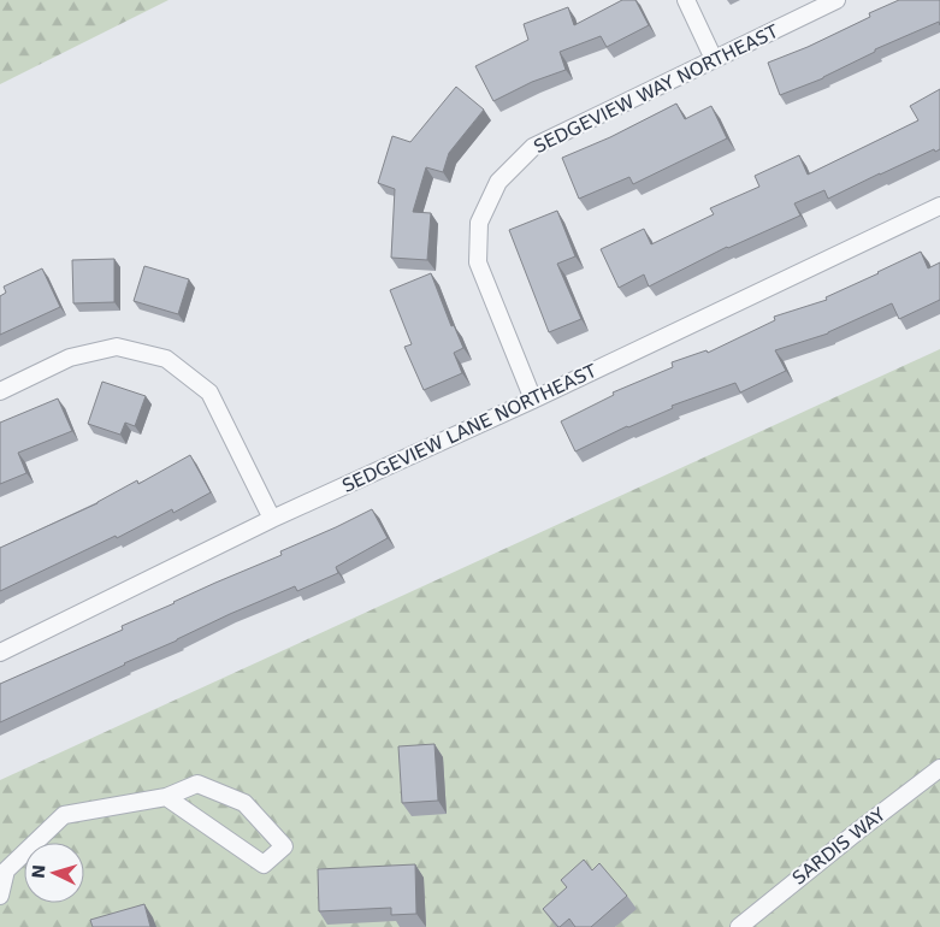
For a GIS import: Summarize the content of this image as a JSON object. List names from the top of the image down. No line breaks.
{"streets":{"street":["SEDGEVIEW WAY NORTHEAST","SEDGEVIEW LANE NORTHEAST","SARDIS WAY"]},"crossings":[["SEDGEVIEW WAY NORTHEAST","SEDGEVIEW LANE NORTHEAST"]],"north":"left"}
